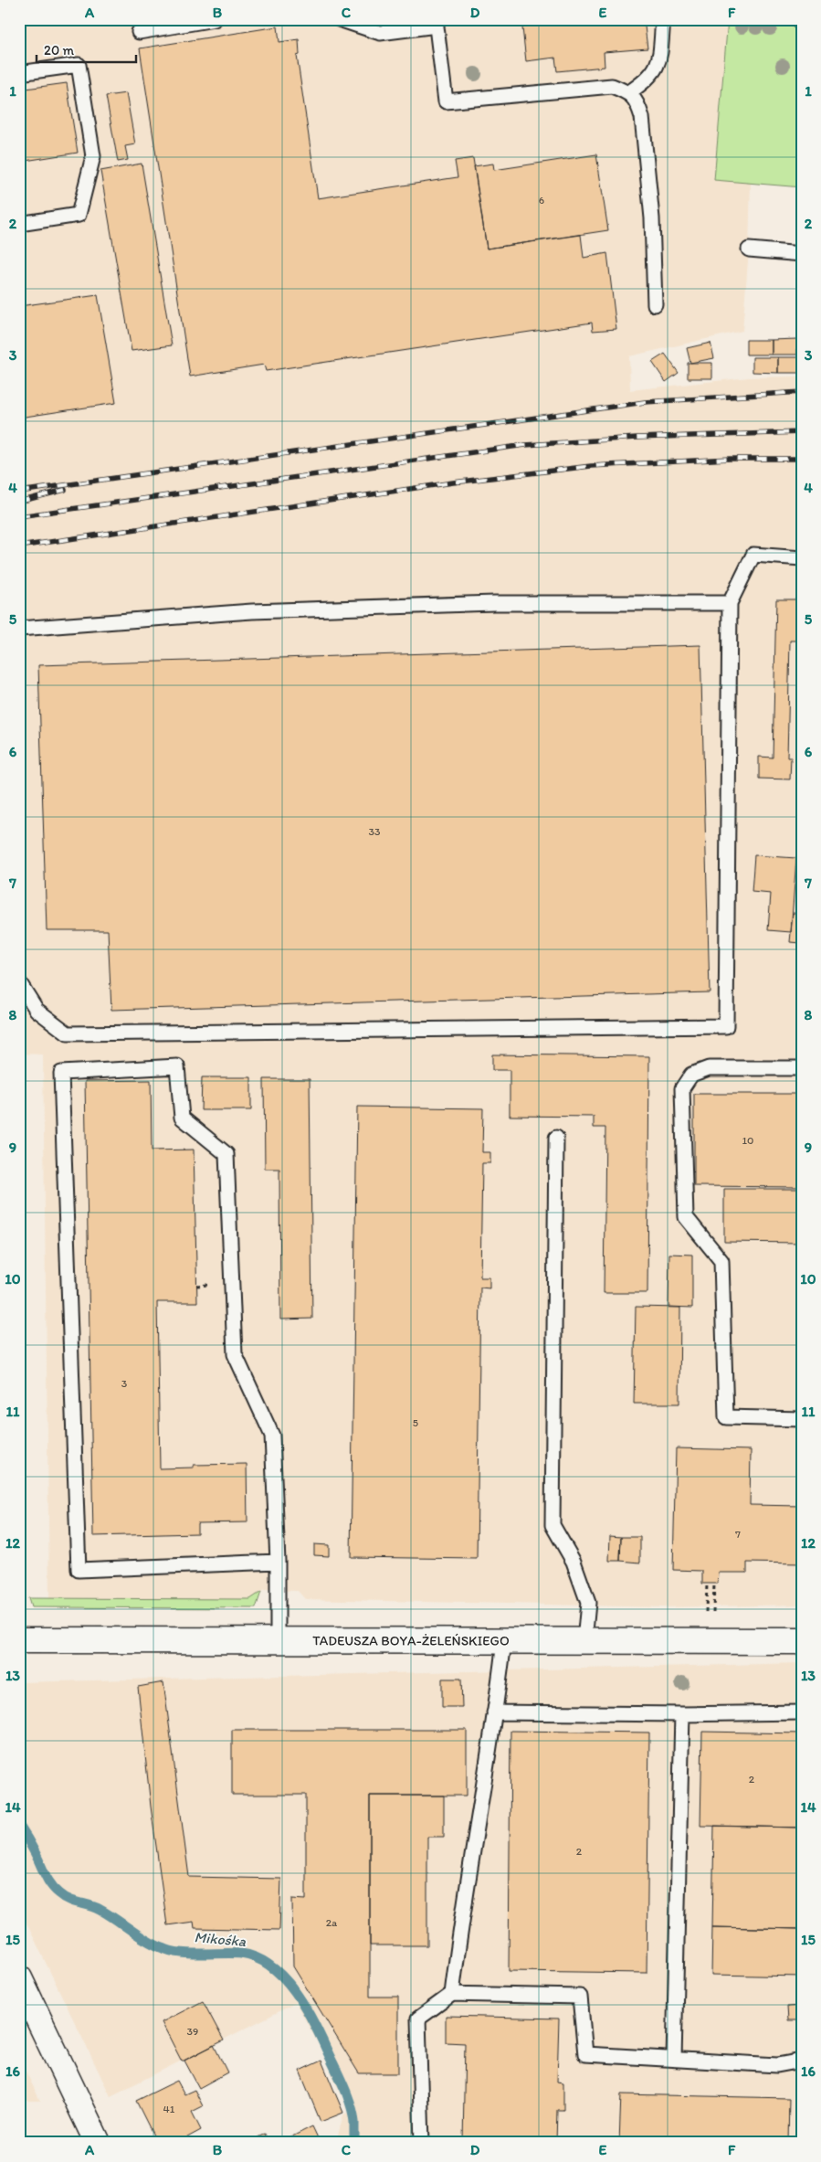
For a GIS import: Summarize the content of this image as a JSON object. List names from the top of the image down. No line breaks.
{"streets":{"street":["TADEUSZA BOYA-ŻELEŃSKIEGO"]},"water":["Mikośka"],"house_numbers":["6","33","10","3","5","7","2","2","2a","39","41"],"scale_bar":"20 m","grid":{"columns":["A","B","C","D","E","F"],"rows":["1","2","3","4","5","6","7","8","9","10","11","12","13","14","15","16"]}}
